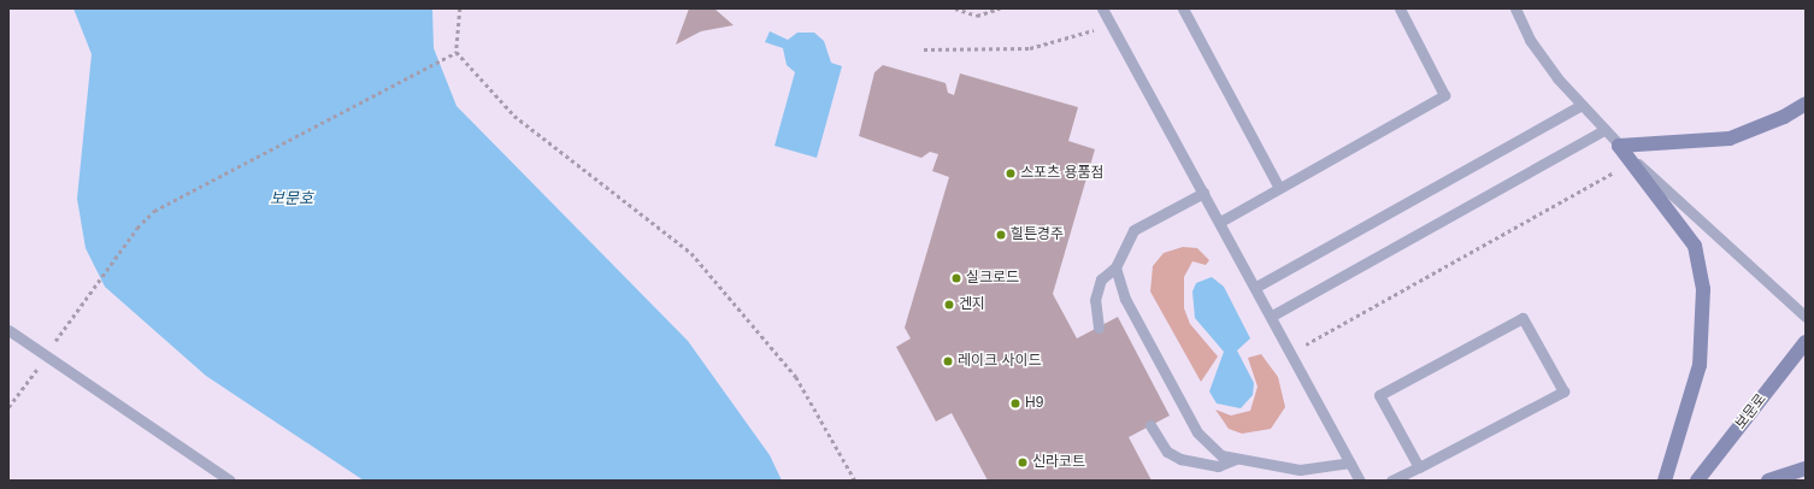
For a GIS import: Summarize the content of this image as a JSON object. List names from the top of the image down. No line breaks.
{"streets":{"street":["보문로"]},"water":["보문호"],"places":["스포츠 용품점","힐튼경주","실크로드","겐지","레이크 사이드","H9","신라코트"]}
